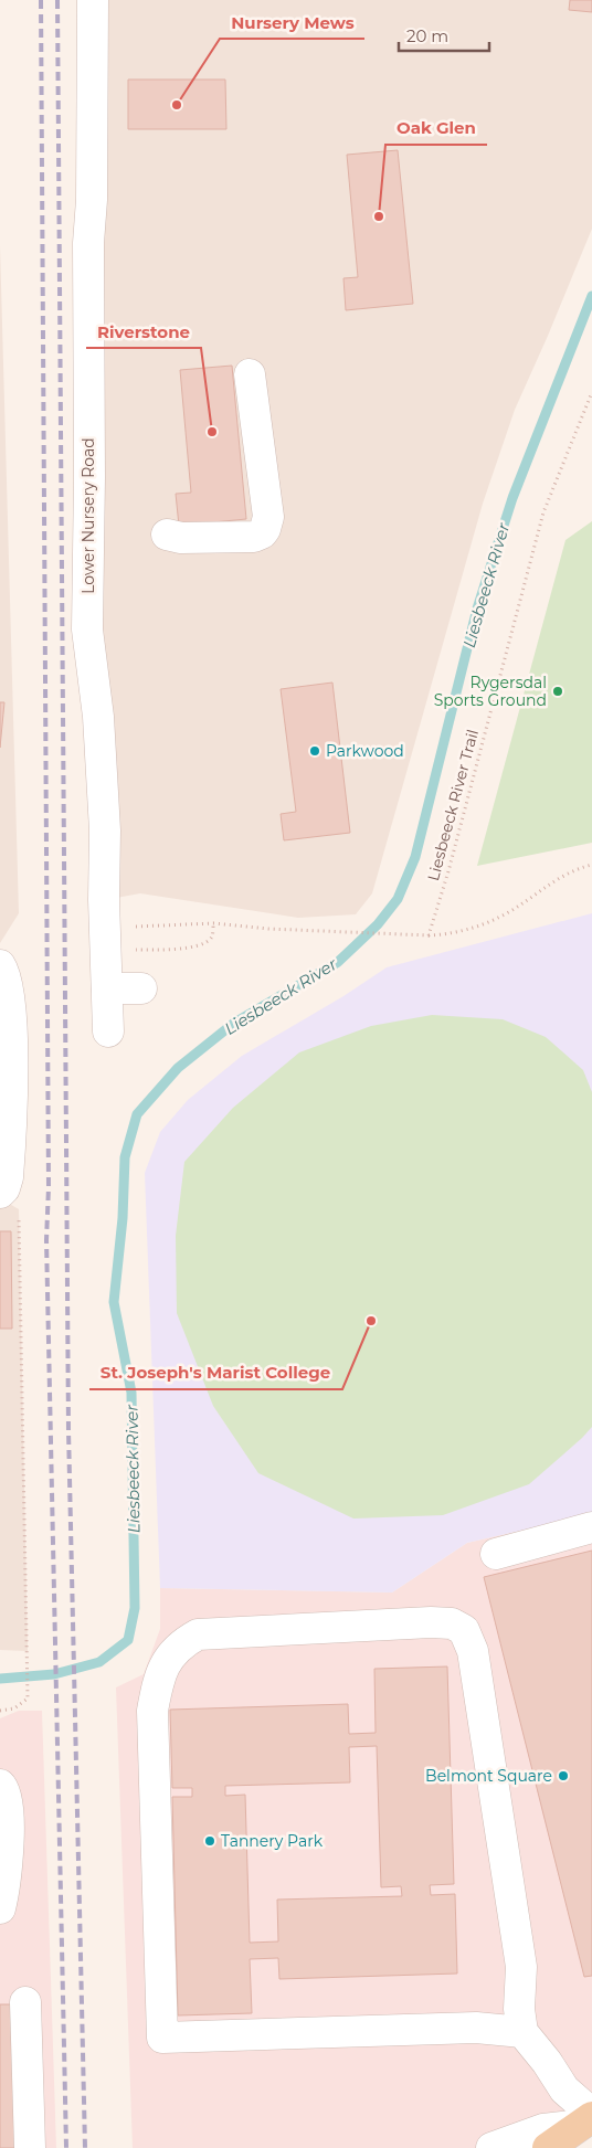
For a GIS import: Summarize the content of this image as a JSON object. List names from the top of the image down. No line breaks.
{"streets":{"street":["Lower Nursery Road"],"path":["Liesbeeck River Trail"]},"water":["Liesbeeck River"],"places":["Nursery Mews","Oak Glen","Riverstone","Rygersdal Sports Ground","Parkwood","St. Joseph's Marist College","Belmont Square","Tannery Park"],"scale_bar":"20 m"}
